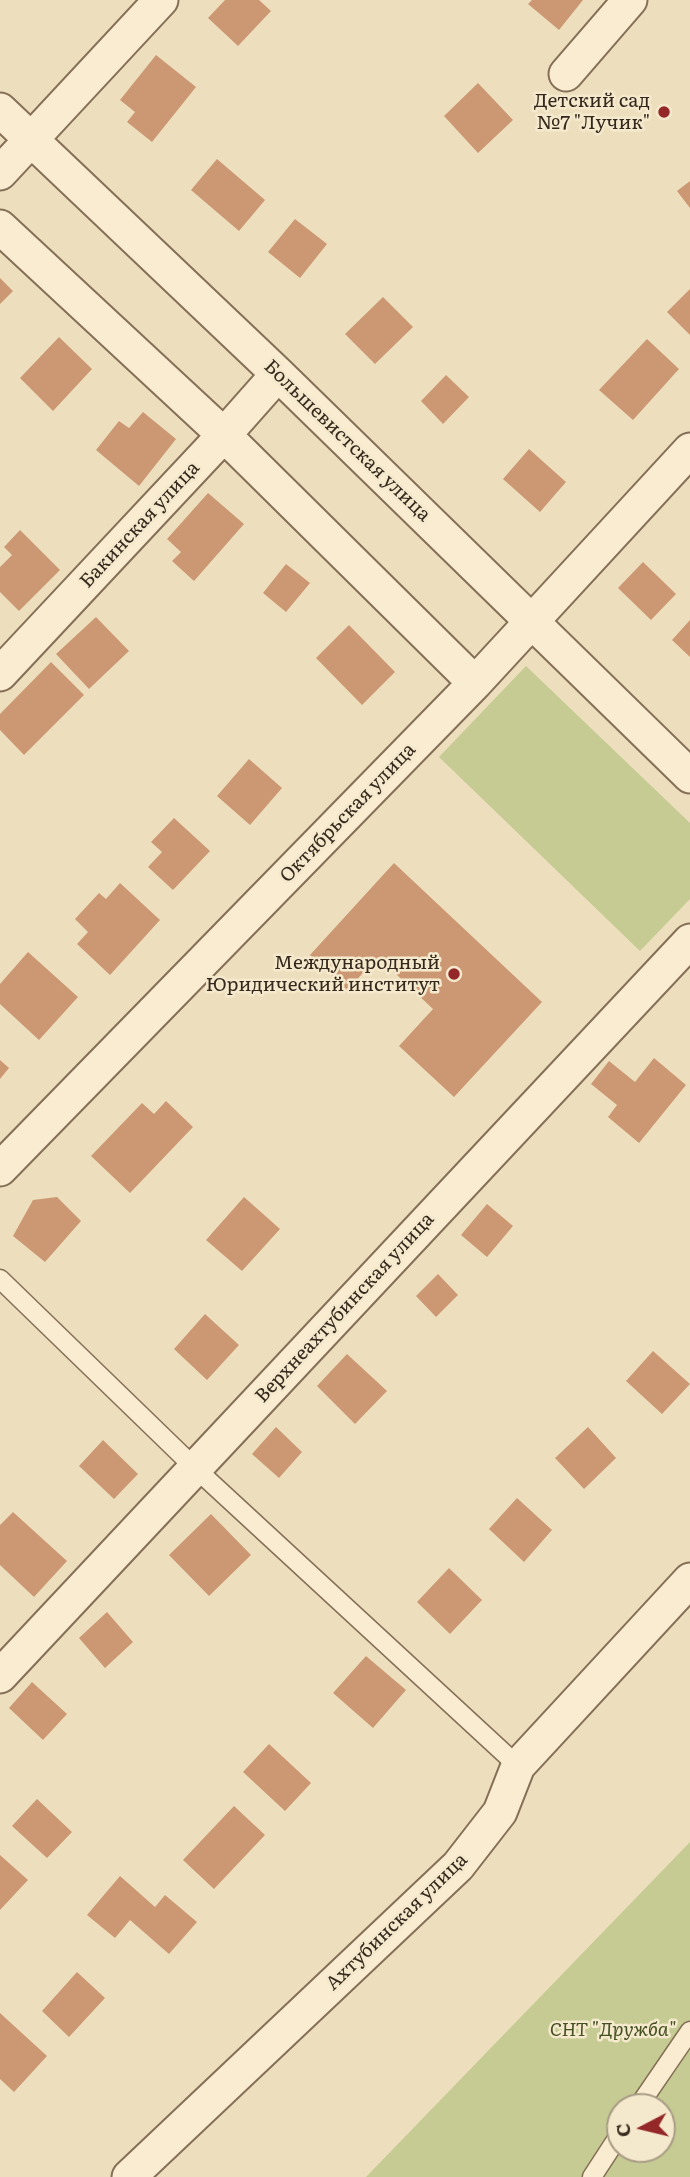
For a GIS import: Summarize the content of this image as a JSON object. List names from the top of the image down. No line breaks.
{"streets":{"street":["Большевистская улица","Бакинская улица","Октябрьская улица","Верхнеахтубинская улица","Ахтубинская улица"]},"crossings":[["Большевистская улица","Бакинская улица"],["Большевистская улица","Октябрьская улица"]],"parks":["СНТ \"Дружба\""],"places":["Детский сад №7 \"Лучик\"","Международный Юридический институт"],"north":"left"}
